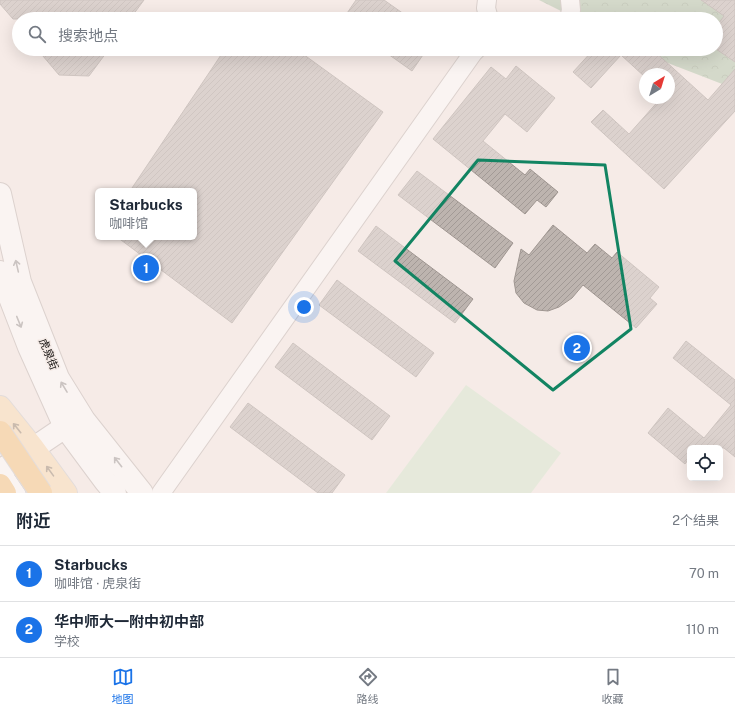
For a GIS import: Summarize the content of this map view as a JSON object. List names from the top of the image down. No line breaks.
{"streets":{"main road":["虎泉街"]},"north":"top right","page":{"search":"搜索地点","popup":["Starbucks","咖啡馆"],"pins":["1","2"],"heading":["附近","2个结果"],"list":[{"mark":"1","name":"Starbucks","note":"咖啡馆 · 虎泉街","value":"70 m"},{"mark":"2","name":"华中师大一附中初中部","note":"学校","value":"110 m"}],"nav":["地图","路线","收藏"]}}
